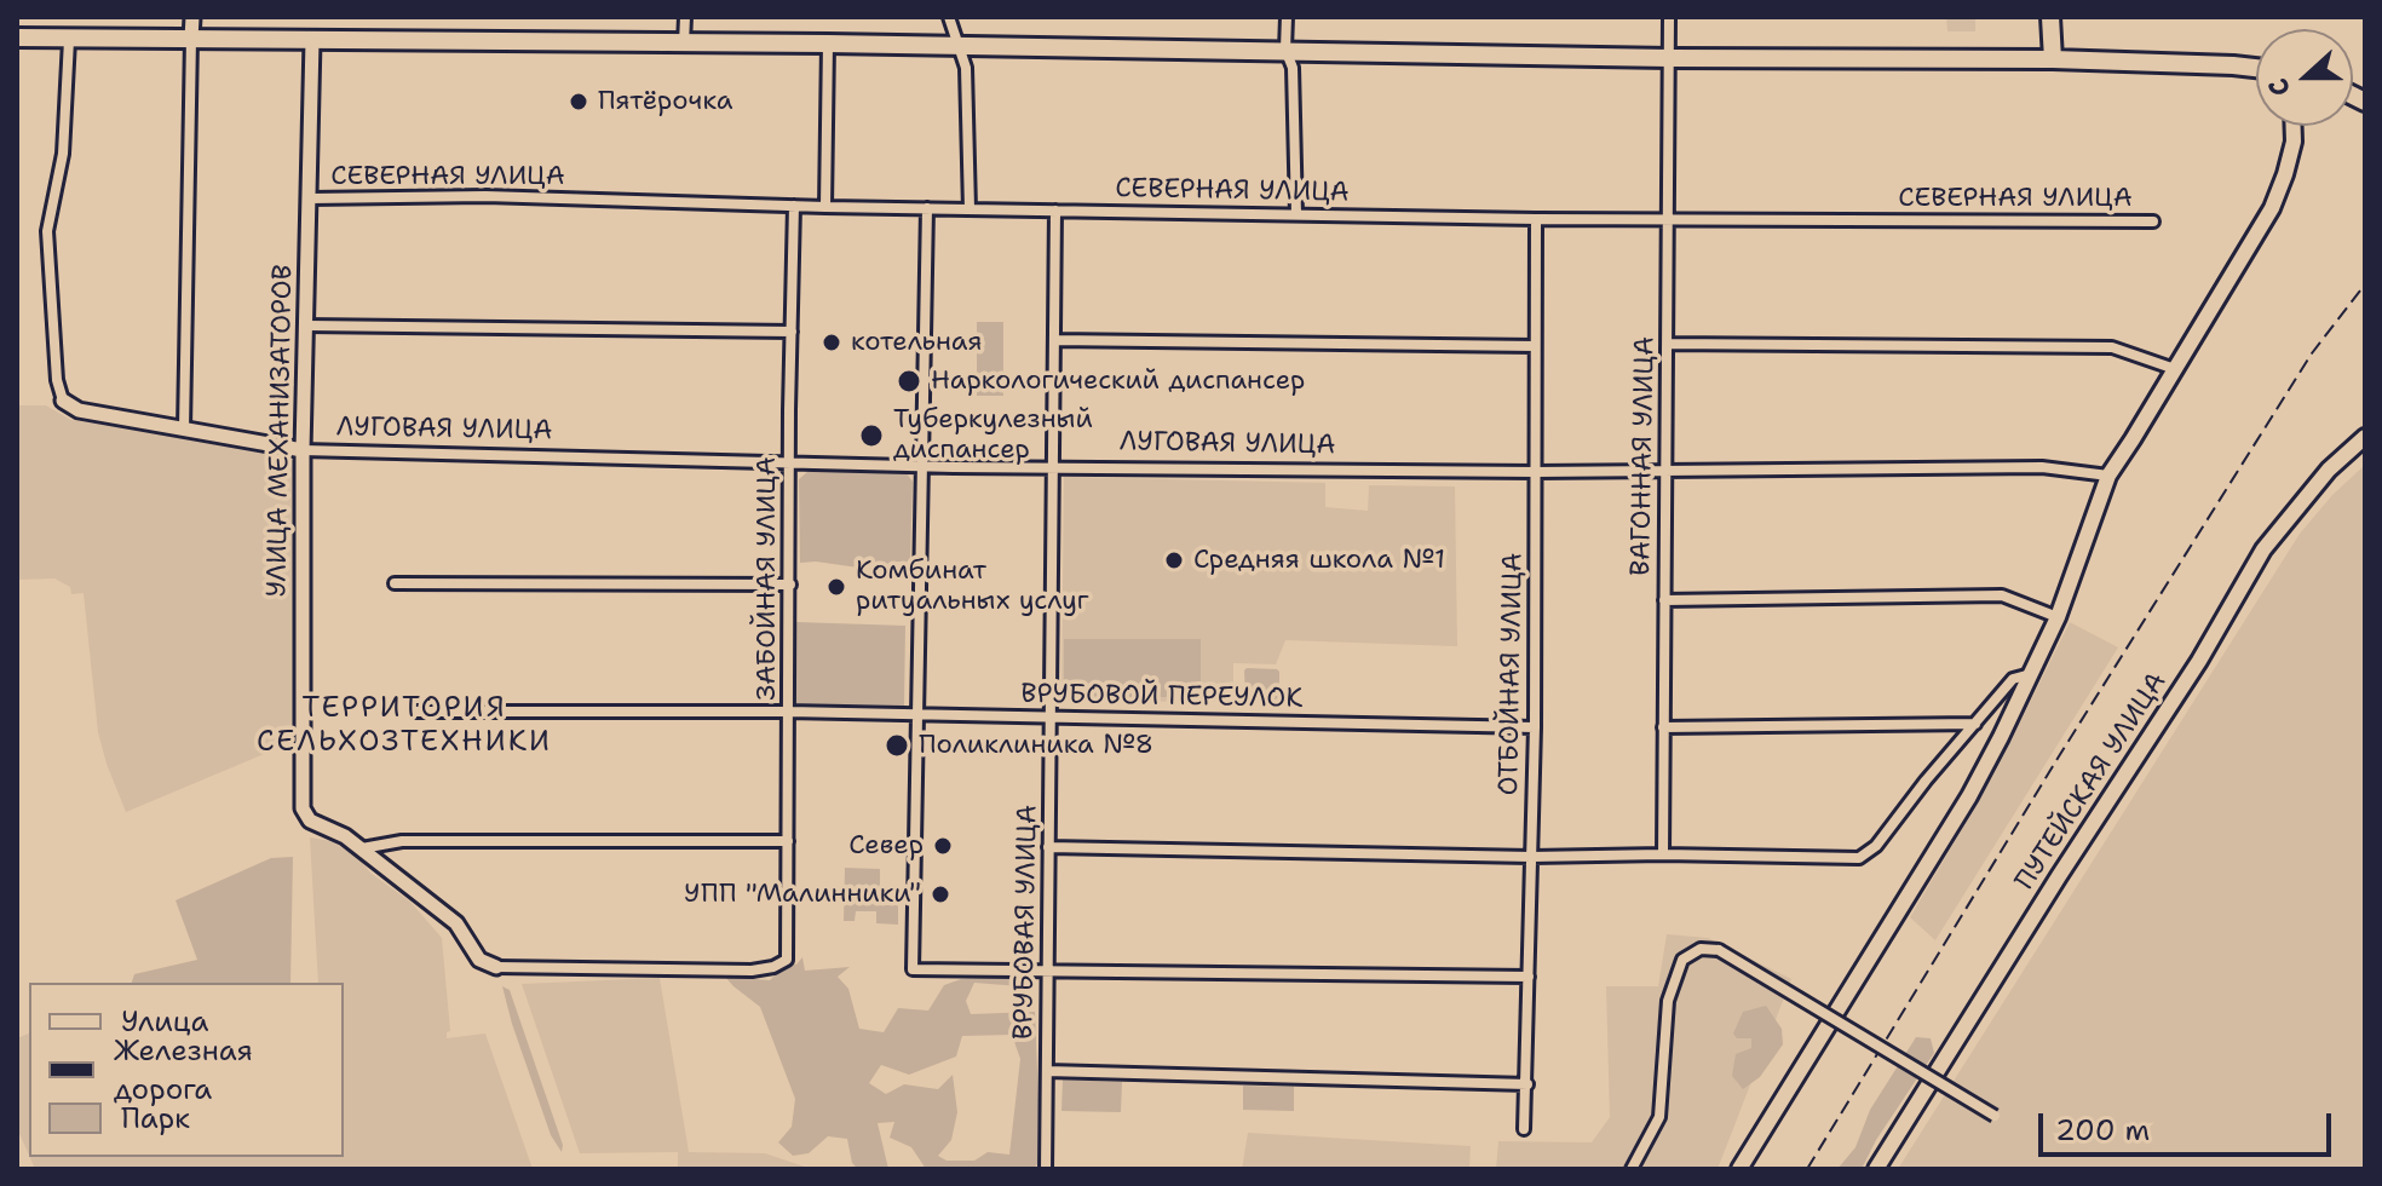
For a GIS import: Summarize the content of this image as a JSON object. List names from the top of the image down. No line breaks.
{"streets":{"main road":["ПУТЕЙСКАЯ УЛИЦА"],"street":["СЕВЕРНАЯ УЛИЦА","ЛУГОВАЯ УЛИЦА","УЛИЦА МЕХАНИЗАТОРОВ","ВАГОННАЯ УЛИЦА","ЗАБОЙНАЯ УЛИЦА","ОТБОЙНАЯ УЛИЦА","ВРУБОВОЙ ПЕРЕУЛОК","ВРУБОВАЯ УЛИЦА"]},"crossings":[["СЕВЕРНАЯ УЛИЦА","УЛИЦА МЕХАНИЗАТОРОВ"],["СЕВЕРНАЯ УЛИЦА","ВАГОННАЯ УЛИЦА"],["СЕВЕРНАЯ УЛИЦА","ЗАБОЙНАЯ УЛИЦА"],["СЕВЕРНАЯ УЛИЦА","ОТБОЙНАЯ УЛИЦА"],["СЕВЕРНАЯ УЛИЦА","ВРУБОВАЯ УЛИЦА"],["ЛУГОВАЯ УЛИЦА","УЛИЦА МЕХАНИЗАТОРОВ"],["ЛУГОВАЯ УЛИЦА","ВАГОННАЯ УЛИЦА"],["ЛУГОВАЯ УЛИЦА","ЗАБОЙНАЯ УЛИЦА"],["ЛУГОВАЯ УЛИЦА","ОТБОЙНАЯ УЛИЦА"],["ЛУГОВАЯ УЛИЦА","ВРУБОВАЯ УЛИЦА"],["ЗАБОЙНАЯ УЛИЦА","ВРУБОВОЙ ПЕРЕУЛОК"],["ОТБОЙНАЯ УЛИЦА","ВРУБОВОЙ ПЕРЕУЛОК"],["ВРУБОВОЙ ПЕРЕУЛОК","ВРУБОВАЯ УЛИЦА"]],"districts":["ТЕРРИТОРИЯ СЕЛЬХОЗТЕХНИКИ"],"places":["Пятёрочка","котельная","Наркологический диспансер","Туберкулезный диспансер","Средняя школа №1","Комбинат ритуальных услуг","Поликлиника №8","Север","УПП \"Малинники\""],"legend":["Улица","Железная дорога","Парк"],"scale_bar":"200 m","north":"left"}
